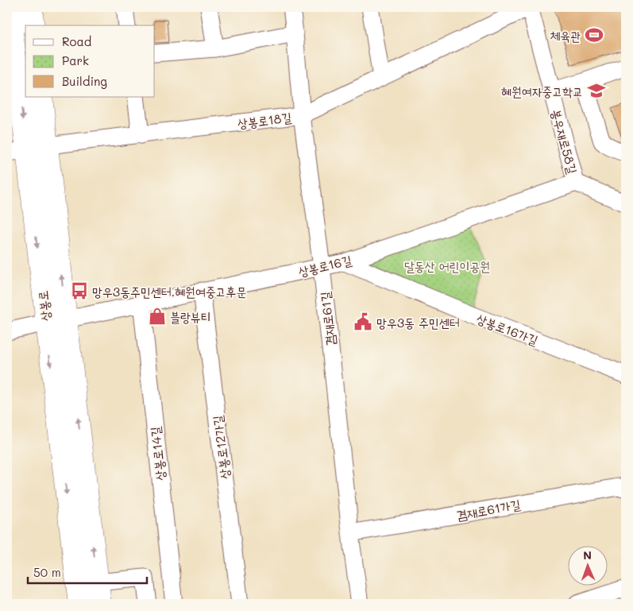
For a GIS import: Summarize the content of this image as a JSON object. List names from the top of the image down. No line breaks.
{"streets":{"main road":["상봉로"],"street":["상봉로18길","봉우재로58길","상봉로16길","겸재로61길","상봉로16가길","상봉로12가길","상봉로14길","겸재로61가길"]},"crossings":[["상봉로18길","봉우재로58길"],["상봉로18길","상봉로"],["상봉로18길","겸재로61길"],["봉우재로58길","상봉로16길"],["상봉로16길","상봉로"],["상봉로16길","겸재로61길"],["상봉로16길","상봉로16가길"],["상봉로16길","상봉로12가길"],["상봉로16길","상봉로14길"],["겸재로61길","겸재로61가길"]],"parks":["달동산 어린이공원"],"places":{"sports":["체육관"],"school or university":["혜원여자중고학교"],"bus stop":["망우3동주민센터.혜원여중고후문"],"shop":["블랑뷰티"],"public building":["망우3동 주민센터"]},"legend":["Road","Park","Building"],"scale_bar":"50 m","north":"top"}
